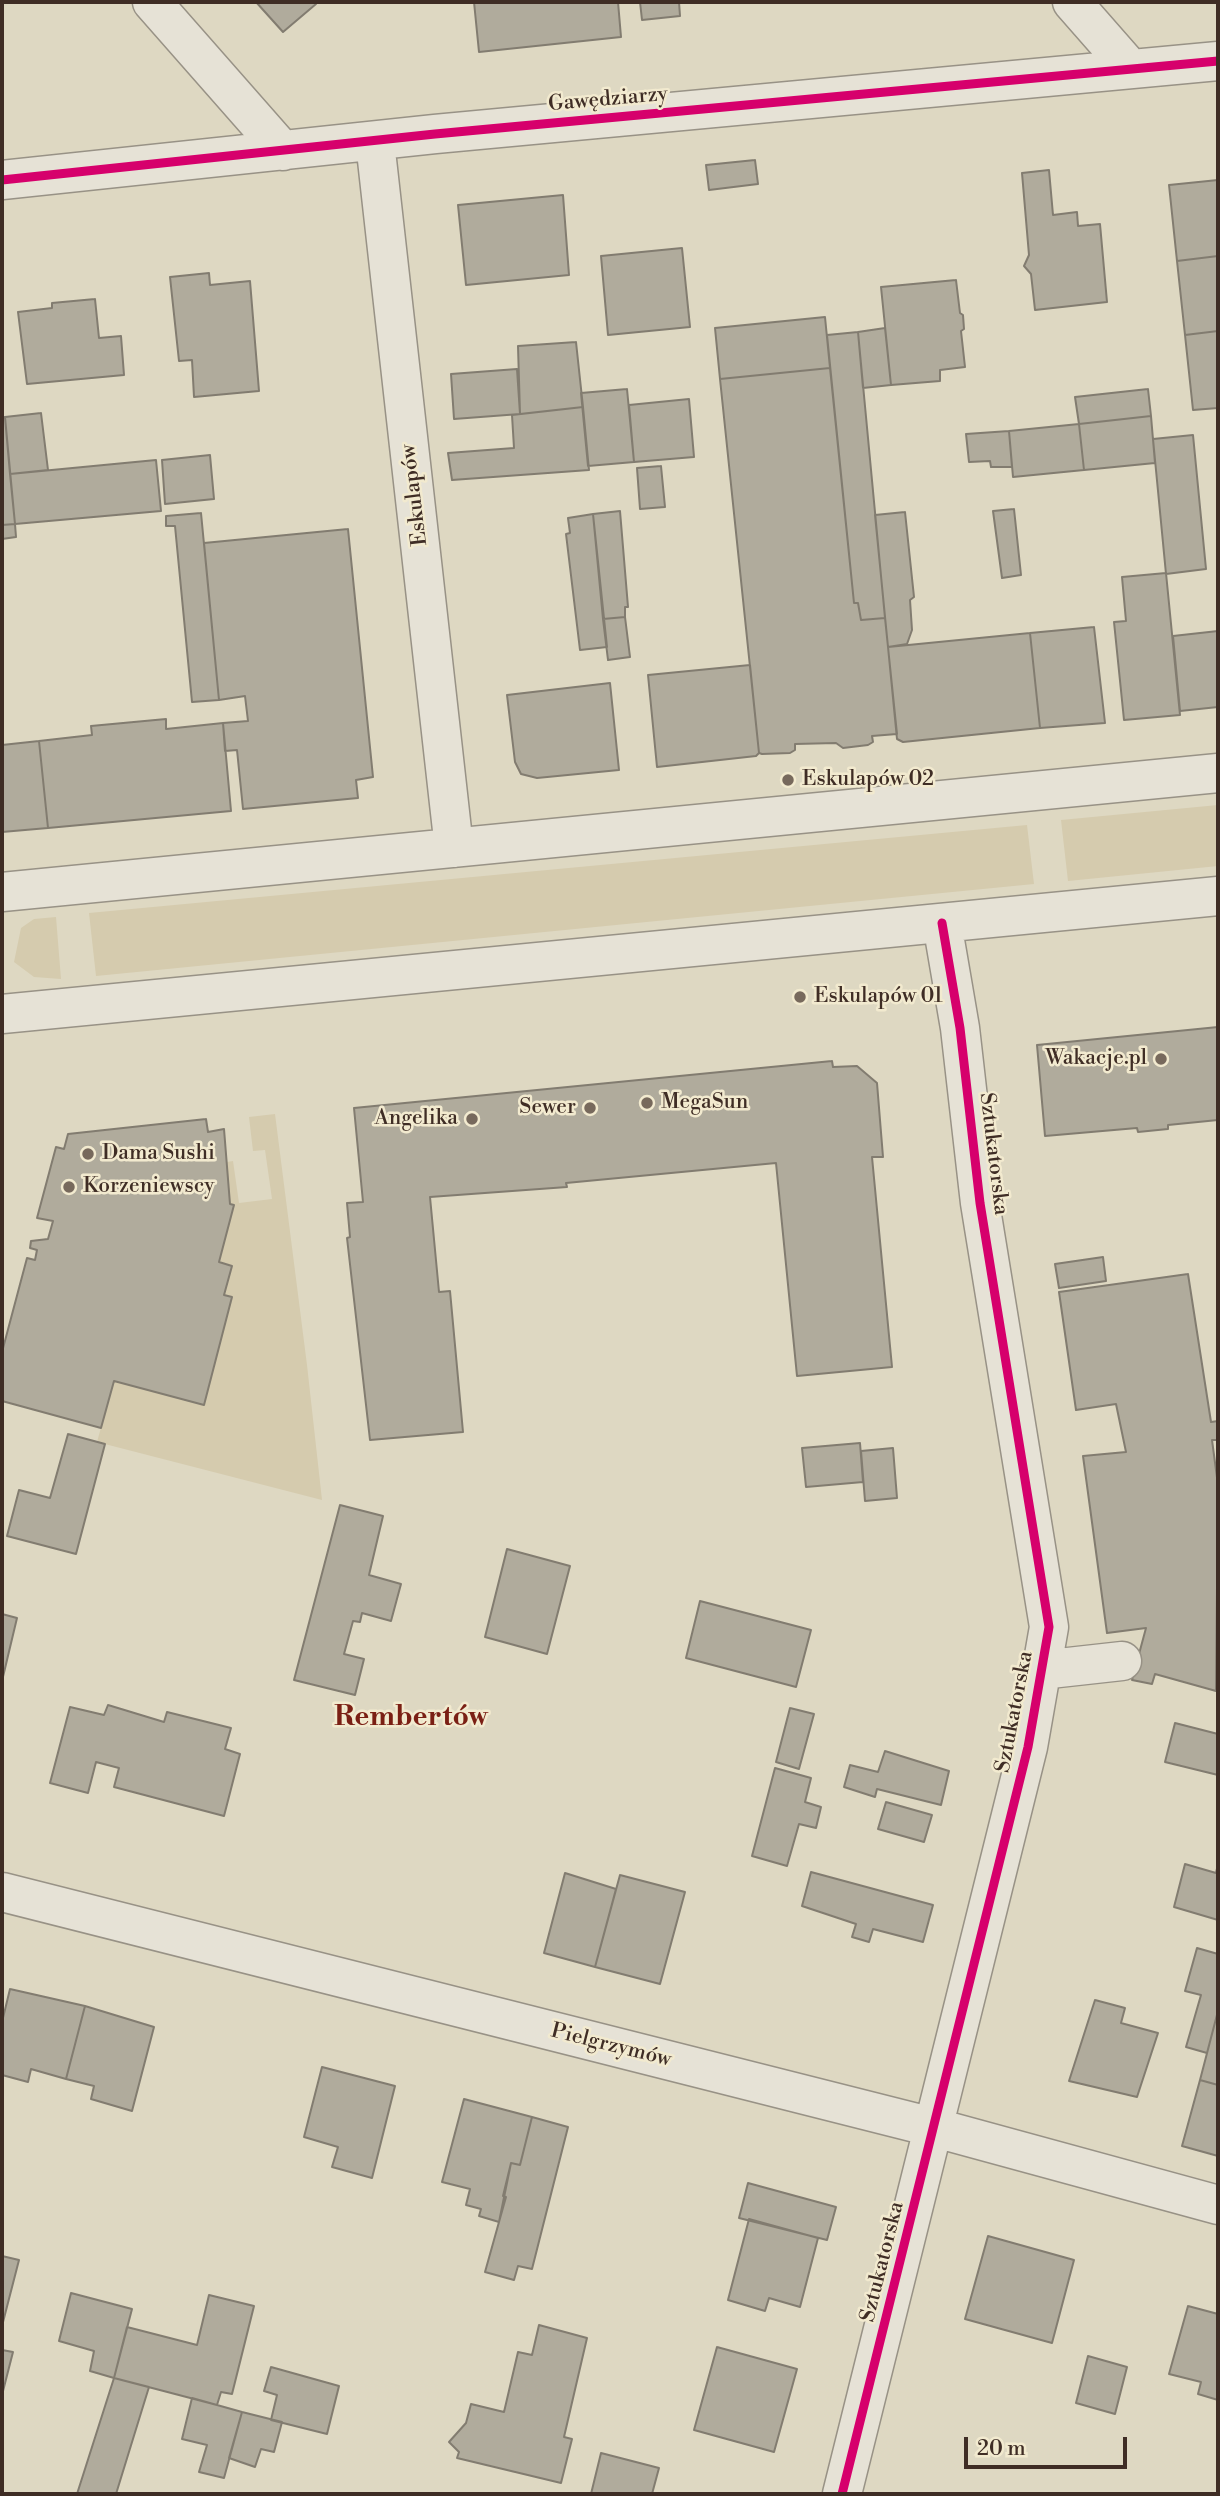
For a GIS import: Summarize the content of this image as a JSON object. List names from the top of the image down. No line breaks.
{"streets":{"street":["Gawędziarzy","Eskulapów","Sztukatorska","Pielgrzymów"]},"crossings":[["Gawędziarzy","Eskulapów"],["Sztukatorska","Pielgrzymów"]],"districts":["Rembertów"],"places":["Eskulapów 02","Eskulapów 01","Wakacje.pl","MegaSun","Sewer","Angelika","Dama Sushi","Korzeniewscy"],"scale_bar":"20 m"}
